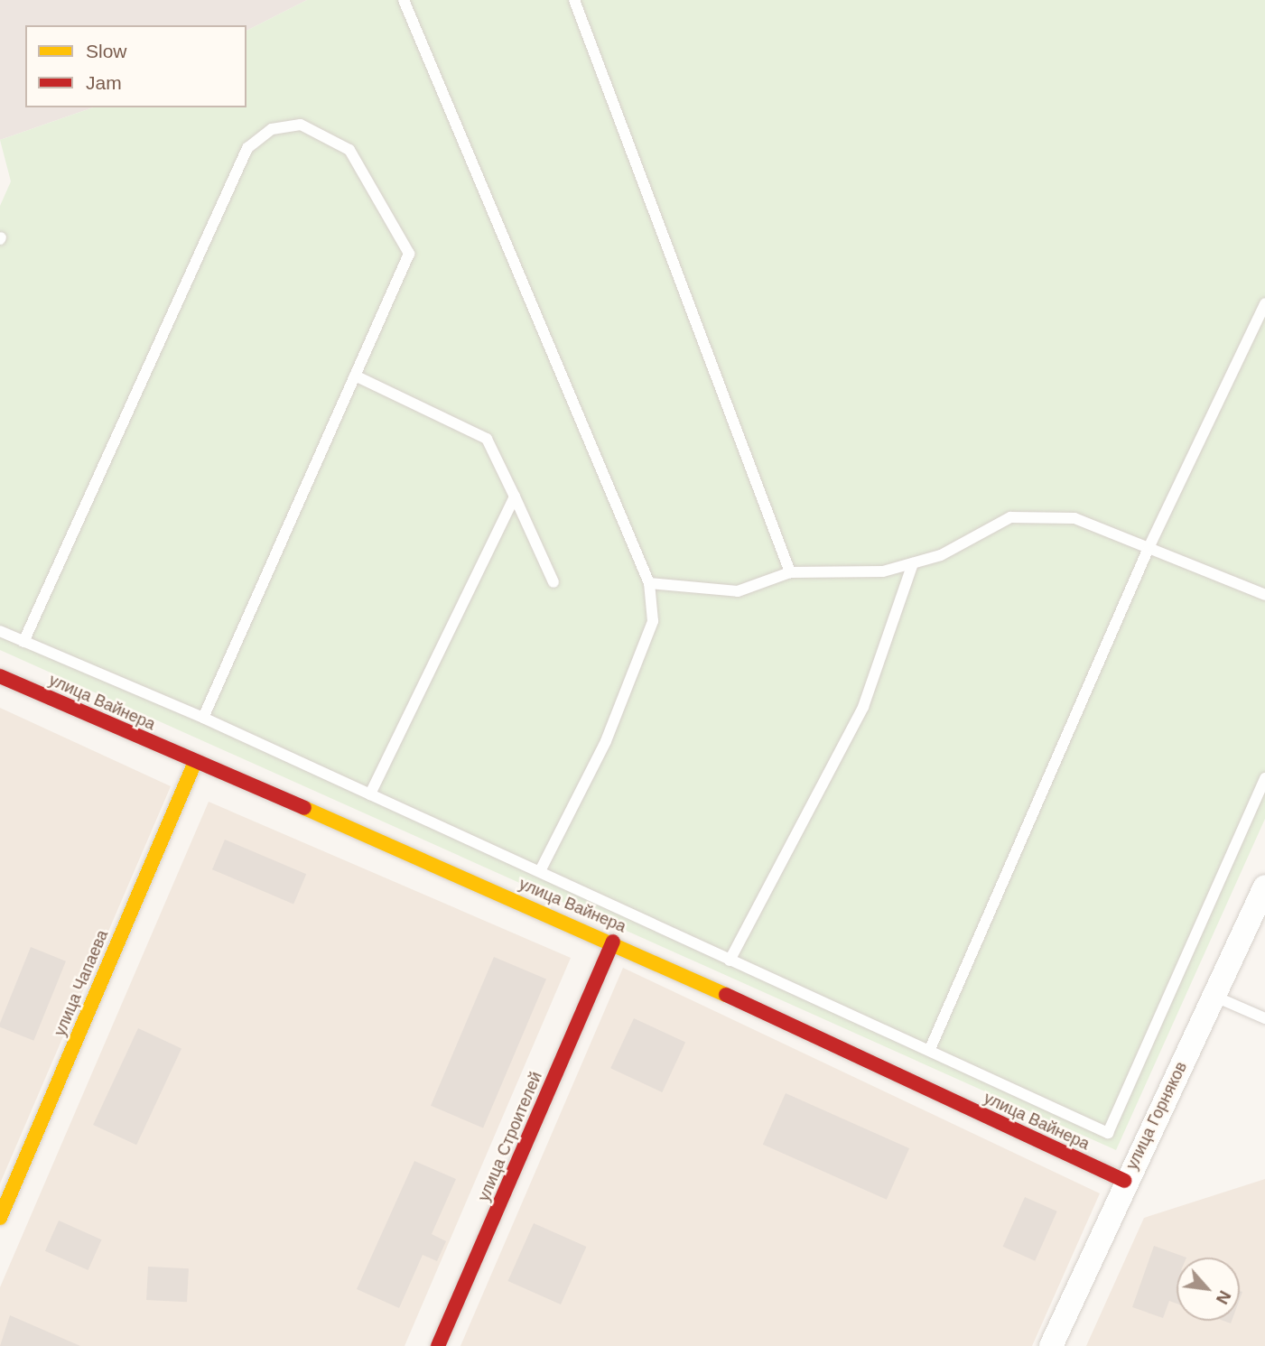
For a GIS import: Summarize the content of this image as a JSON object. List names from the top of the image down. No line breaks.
{"streets":{"street":["улица Вайнера","улица Чапаева","улица Горняков","улица Строителей"]},"crossings":[["улица Вайнера","улица Чапаева"],["улица Вайнера","улица Горняков"],["улица Вайнера","улица Строителей"]],"legend":["Slow","Jam"],"north":"bottom right"}
